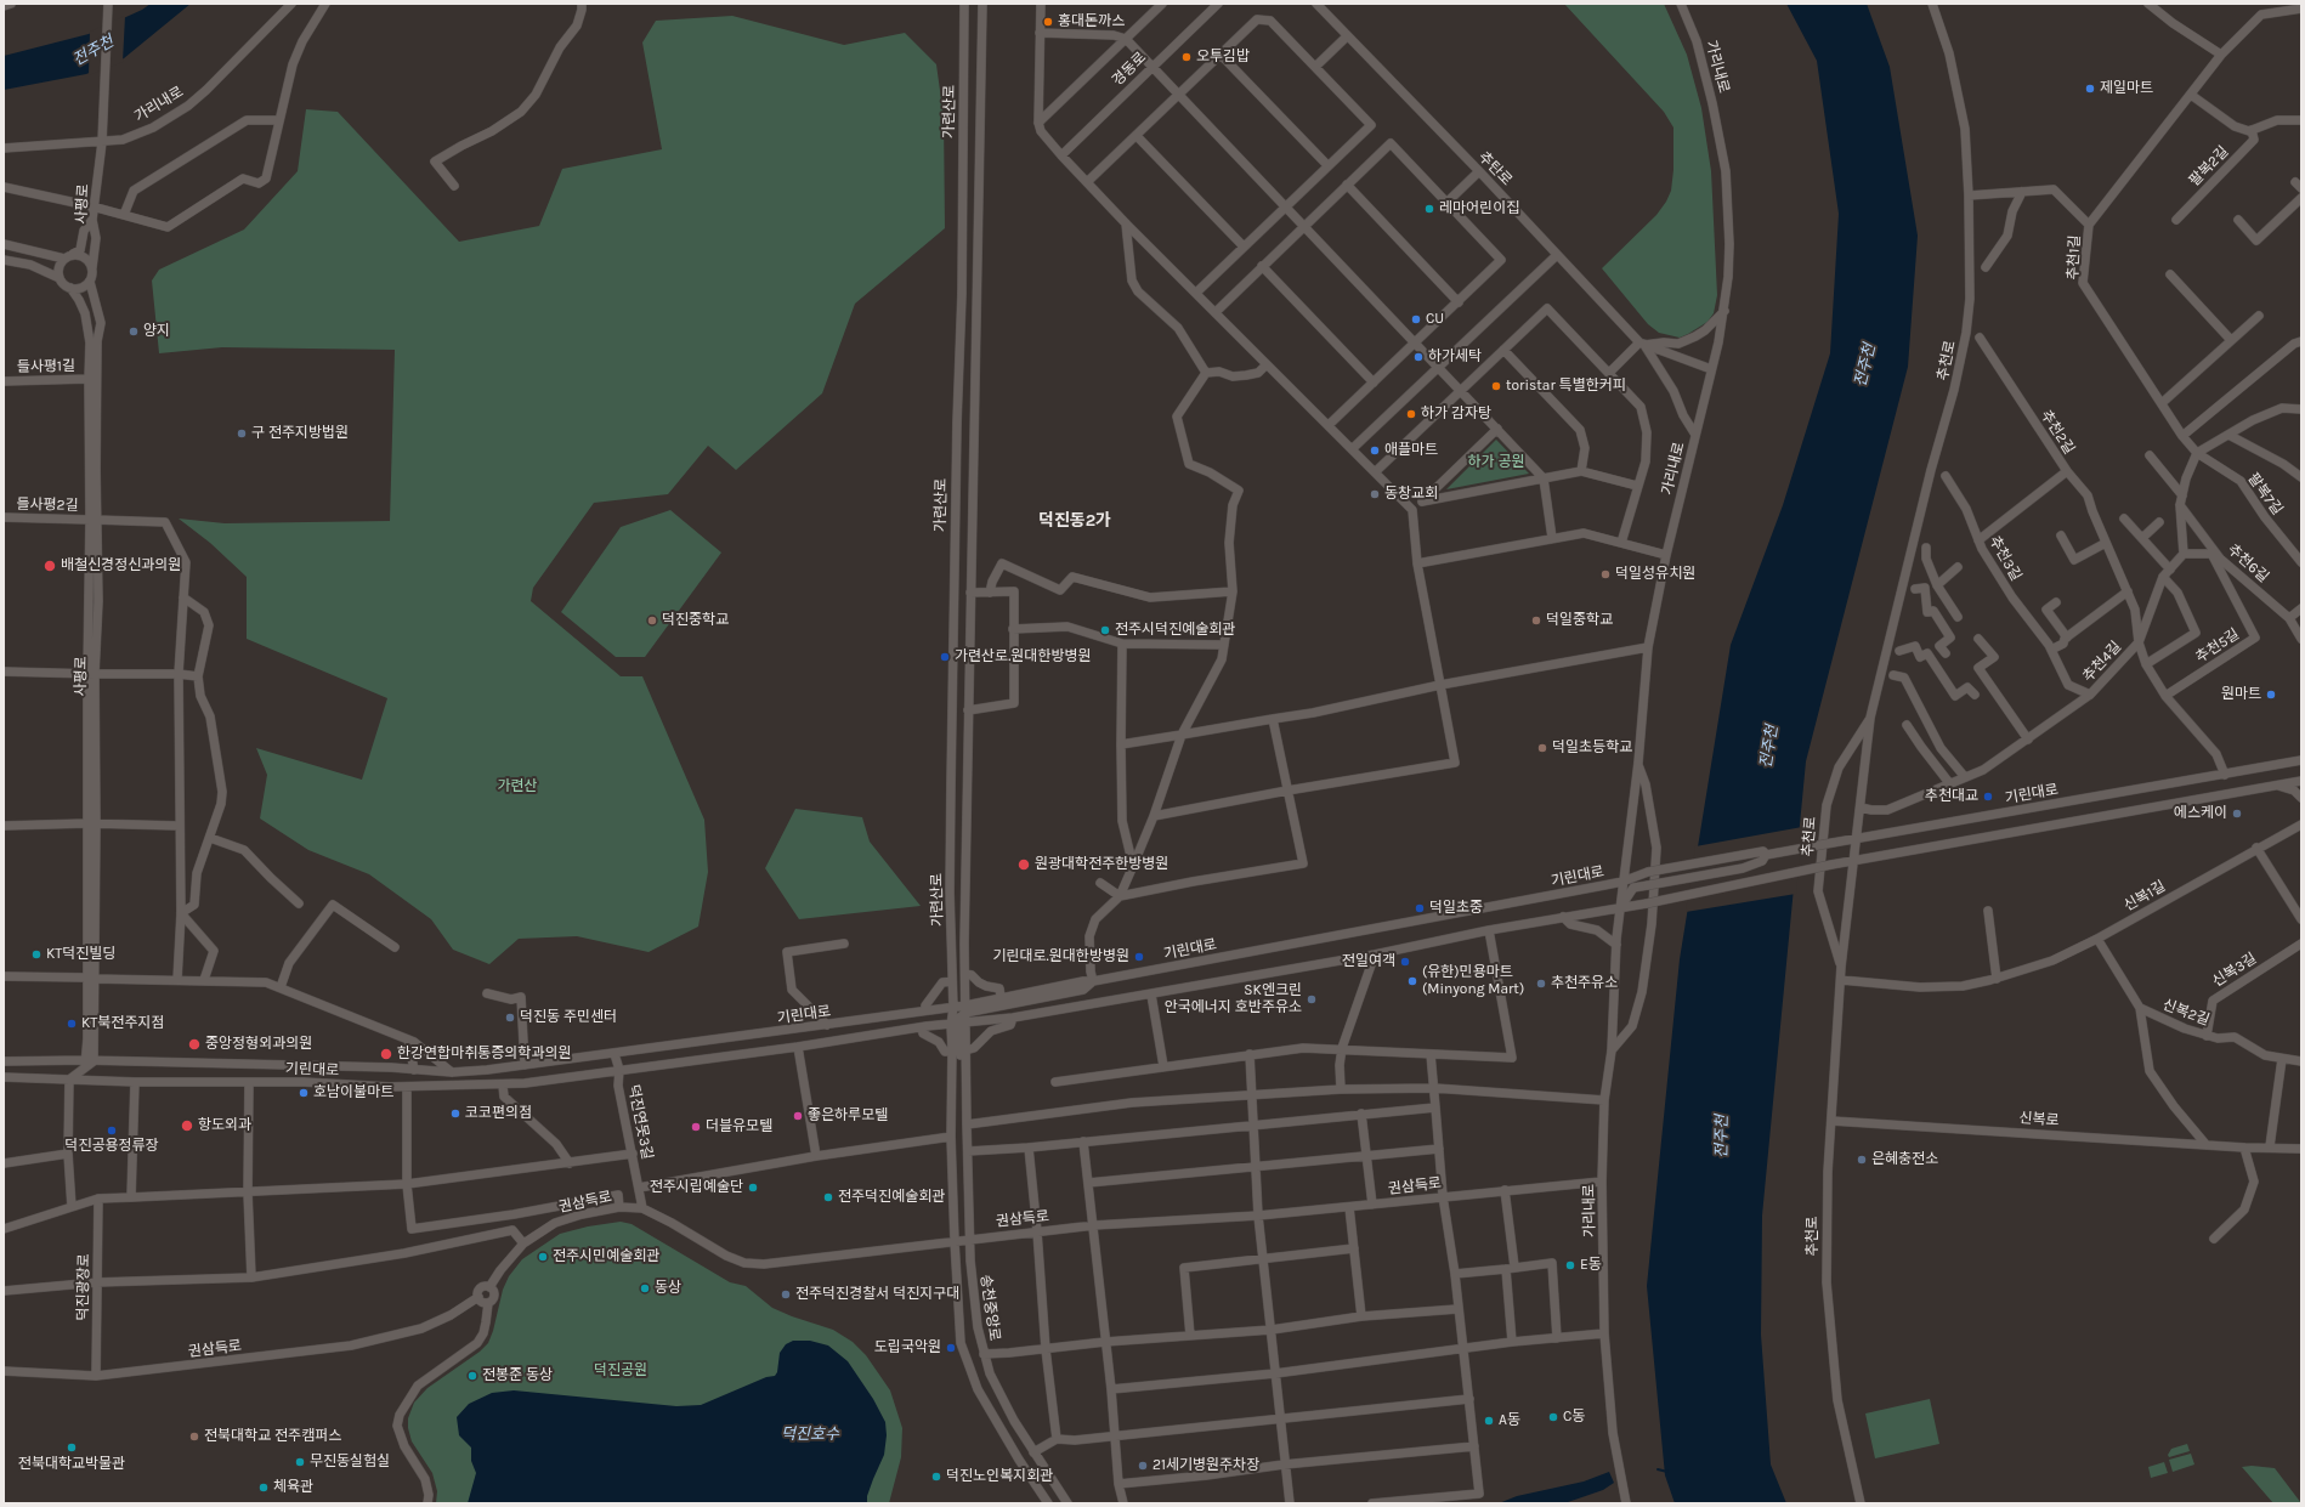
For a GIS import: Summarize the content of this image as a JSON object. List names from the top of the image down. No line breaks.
{"streets":{"street":["가리내로","경동로","가련산로","팔복2길","추탄로","사평로","추천1길","추천로","들사평1길","추천2길","팔복7길","들사평2길","추천3길","추천6길","추천5길","추천4길","기린대로","신복1길","신복3길","신복2길","신복로","덕진연못3길","권삼득로","덕진광장로","송천중앙로"]},"crossings":[["가리내로","추탄로"],["가리내로","사평로"],["가리내로","기린대로"],["가리내로","권삼득로"],["가련산로","기린대로"],["가련산로","송천중앙로"],["사평로","들사평1길"],["사평로","들사평2길"],["사평로","기린대로"],["추천1길","추천로"],["추천1길","팔복7길"],["추천로","추천4길"],["추천로","기린대로"],["추천로","신복1길"],["추천로","신복로"],["추천2길","추천4길"],["추천3길","추천4길"],["추천6길","추천5길"],["추천5길","추천4길"],["기린대로","덕진연못3길"],["기린대로","송천중앙로"],["신복1길","신복2길"],["신복3길","신복2길"],["덕진연못3길","권삼득로"],["권삼득로","덕진광장로"],["권삼득로","송천중앙로"]],"districts":["덕진동2가"],"water":["전주천","덕진호수"],"parks":["하가 공원","가련산","덕진공원"],"places":["홍대돈까스","오투김밥","제일마트","레마어린이집","CU","양지","하가세탁","toristar 특별한커피","하가 감자탕","구 전주지방법원","애플마트","동창교회","배철신경정신과의원","덕일성유치원","덕진중학교","덕일중학교","전주시덕진예술회관","가련산로.원대한방병원","원마트","덕일초등학교","추천대교","에스케이","원광대학전주한방병원","덕일초중","KT덕진빌딩","기린대로.원대한방병원","전일여객","(유한)민용마트 (Minyong Mart)","추천주유소","SK엔크린 안국에너지 호반주유소","덕진동 주민센터","KT북전주지점","중앙정형외과의원","한강연합마취통증의학과의원","호남이불마트","코코편의점","좋은하루모텔","항도외과","더블유모텔","덕진공용정류장","은혜충전소","전주시립예술단","전주덕진예술회관","전주시민예술회관","E동","동상","전주덕진경찰서 덕진지구대","도립국악원","전봉준 동상","C동","A동","전북대학교 전주캠퍼스","전북대학교박물관","무진동실험실","21세기병원주차장","덕진노인복지회관","체육관"]}
